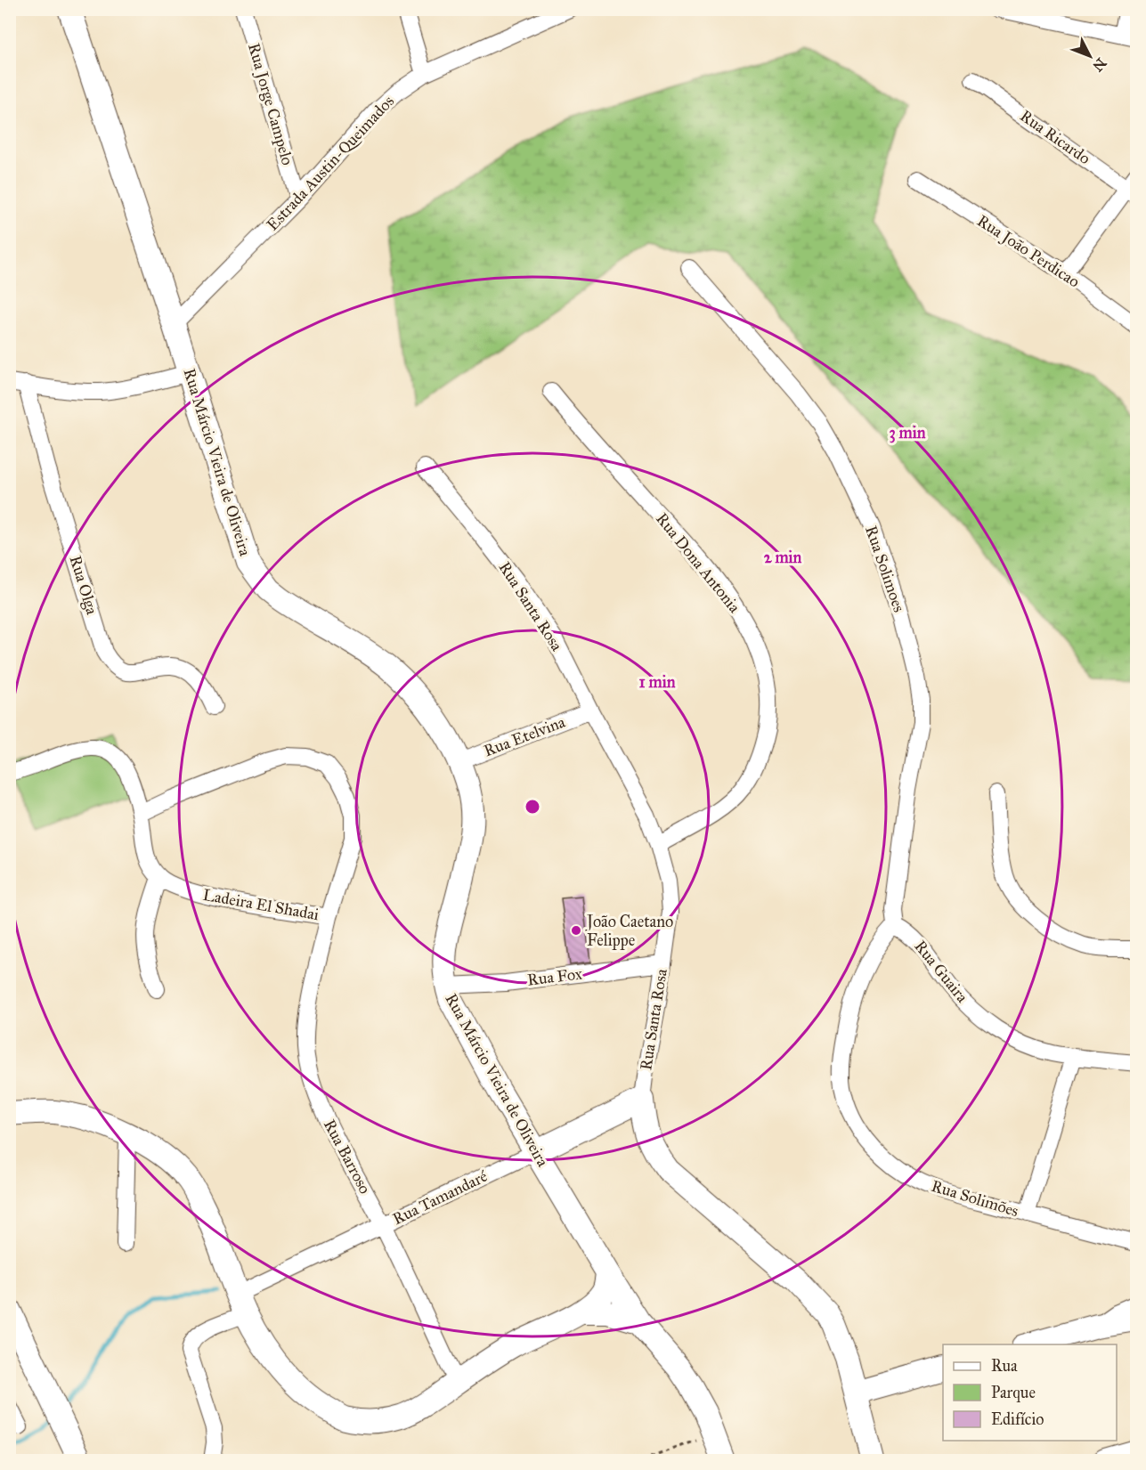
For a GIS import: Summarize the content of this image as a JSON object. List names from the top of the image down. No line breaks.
{"streets":{"main road":["Rua Márcio Vieira de Oliveira","Rua Santa Rosa","Rua Tamandaré"],"street":["Rua Jorge Campelo","Rua Ricardo","Estrada Austin-Queimados","Rua João Perdicao","Rua Dona Antonia","Rua Solimoes","Rua Olga","Rua Etelvina","Ladeira El Shadai","Rua Guaira","Rua Fox","Rua Barroso","Rua Solimões"]},"crossings":[["Rua Jorge Campelo","Estrada Austin-Queimados"],["Estrada Austin-Queimados","Rua Márcio Vieira de Oliveira"],["Rua Márcio Vieira de Oliveira","Rua Etelvina"],["Rua Márcio Vieira de Oliveira","Rua Fox"],["Rua Márcio Vieira de Oliveira","Rua Tamandaré"],["Rua Dona Antonia","Rua Santa Rosa"],["Rua Solimoes","Rua Guaira"],["Rua Solimoes","Rua Solimões"],["Rua Santa Rosa","Rua Etelvina"],["Rua Santa Rosa","Rua Fox"],["Rua Santa Rosa","Rua Tamandaré"],["Ladeira El Shadai","Rua Barroso"],["Rua Guaira","Rua Solimões"],["Rua Barroso","Rua Tamandaré"]],"places":["João Caetano Felippe"],"legend":["Rua","Parque","Edifício"],"north":"bottom right","rings":["3 min","2 min","1 min"]}
